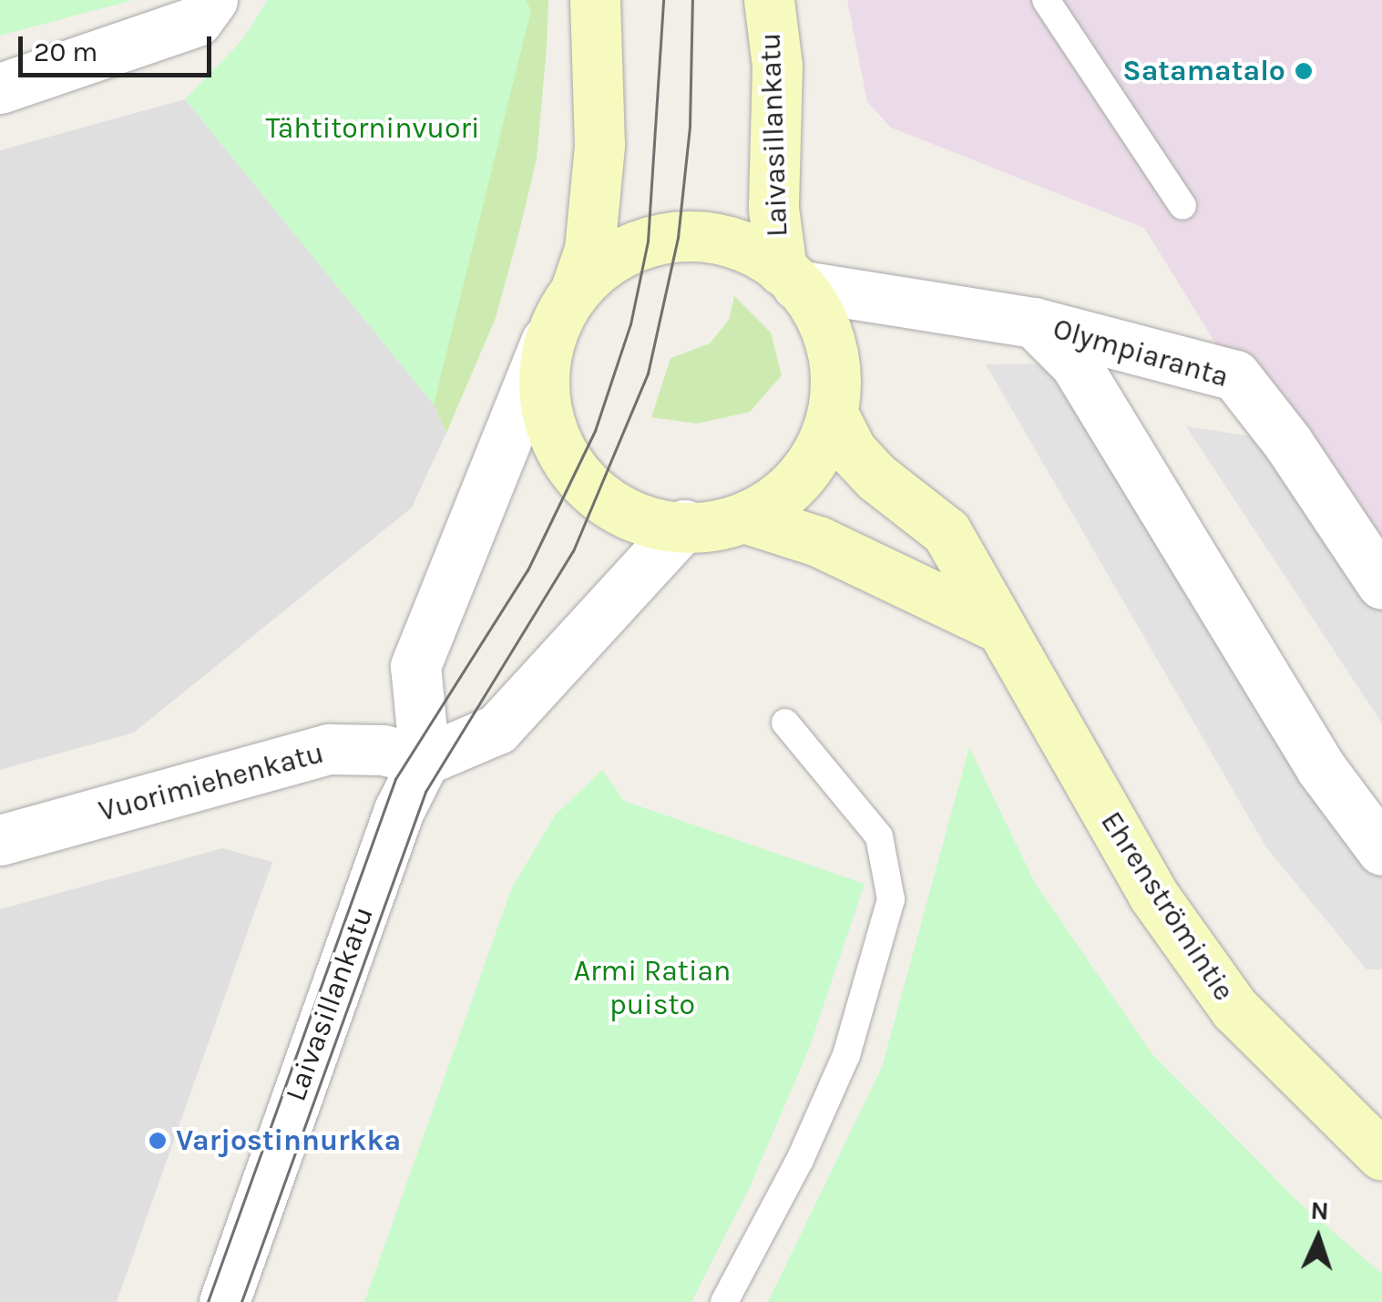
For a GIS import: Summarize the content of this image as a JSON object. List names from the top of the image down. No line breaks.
{"streets":{"main road":["Laivasillankatu","Ehrenströmintie"],"street":["Olympiaranta","Vuorimiehenkatu"]},"crossings":[["Laivasillankatu","Olympiaranta"],["Laivasillankatu","Vuorimiehenkatu"],["Laivasillankatu","Ehrenströmintie"],["Olympiaranta","Ehrenströmintie"]],"parks":["Tähtitorninvuori","Armi Ratian puisto"],"places":["Satamatalo","Varjostinnurkka"],"scale_bar":"20 m","north":"top"}
